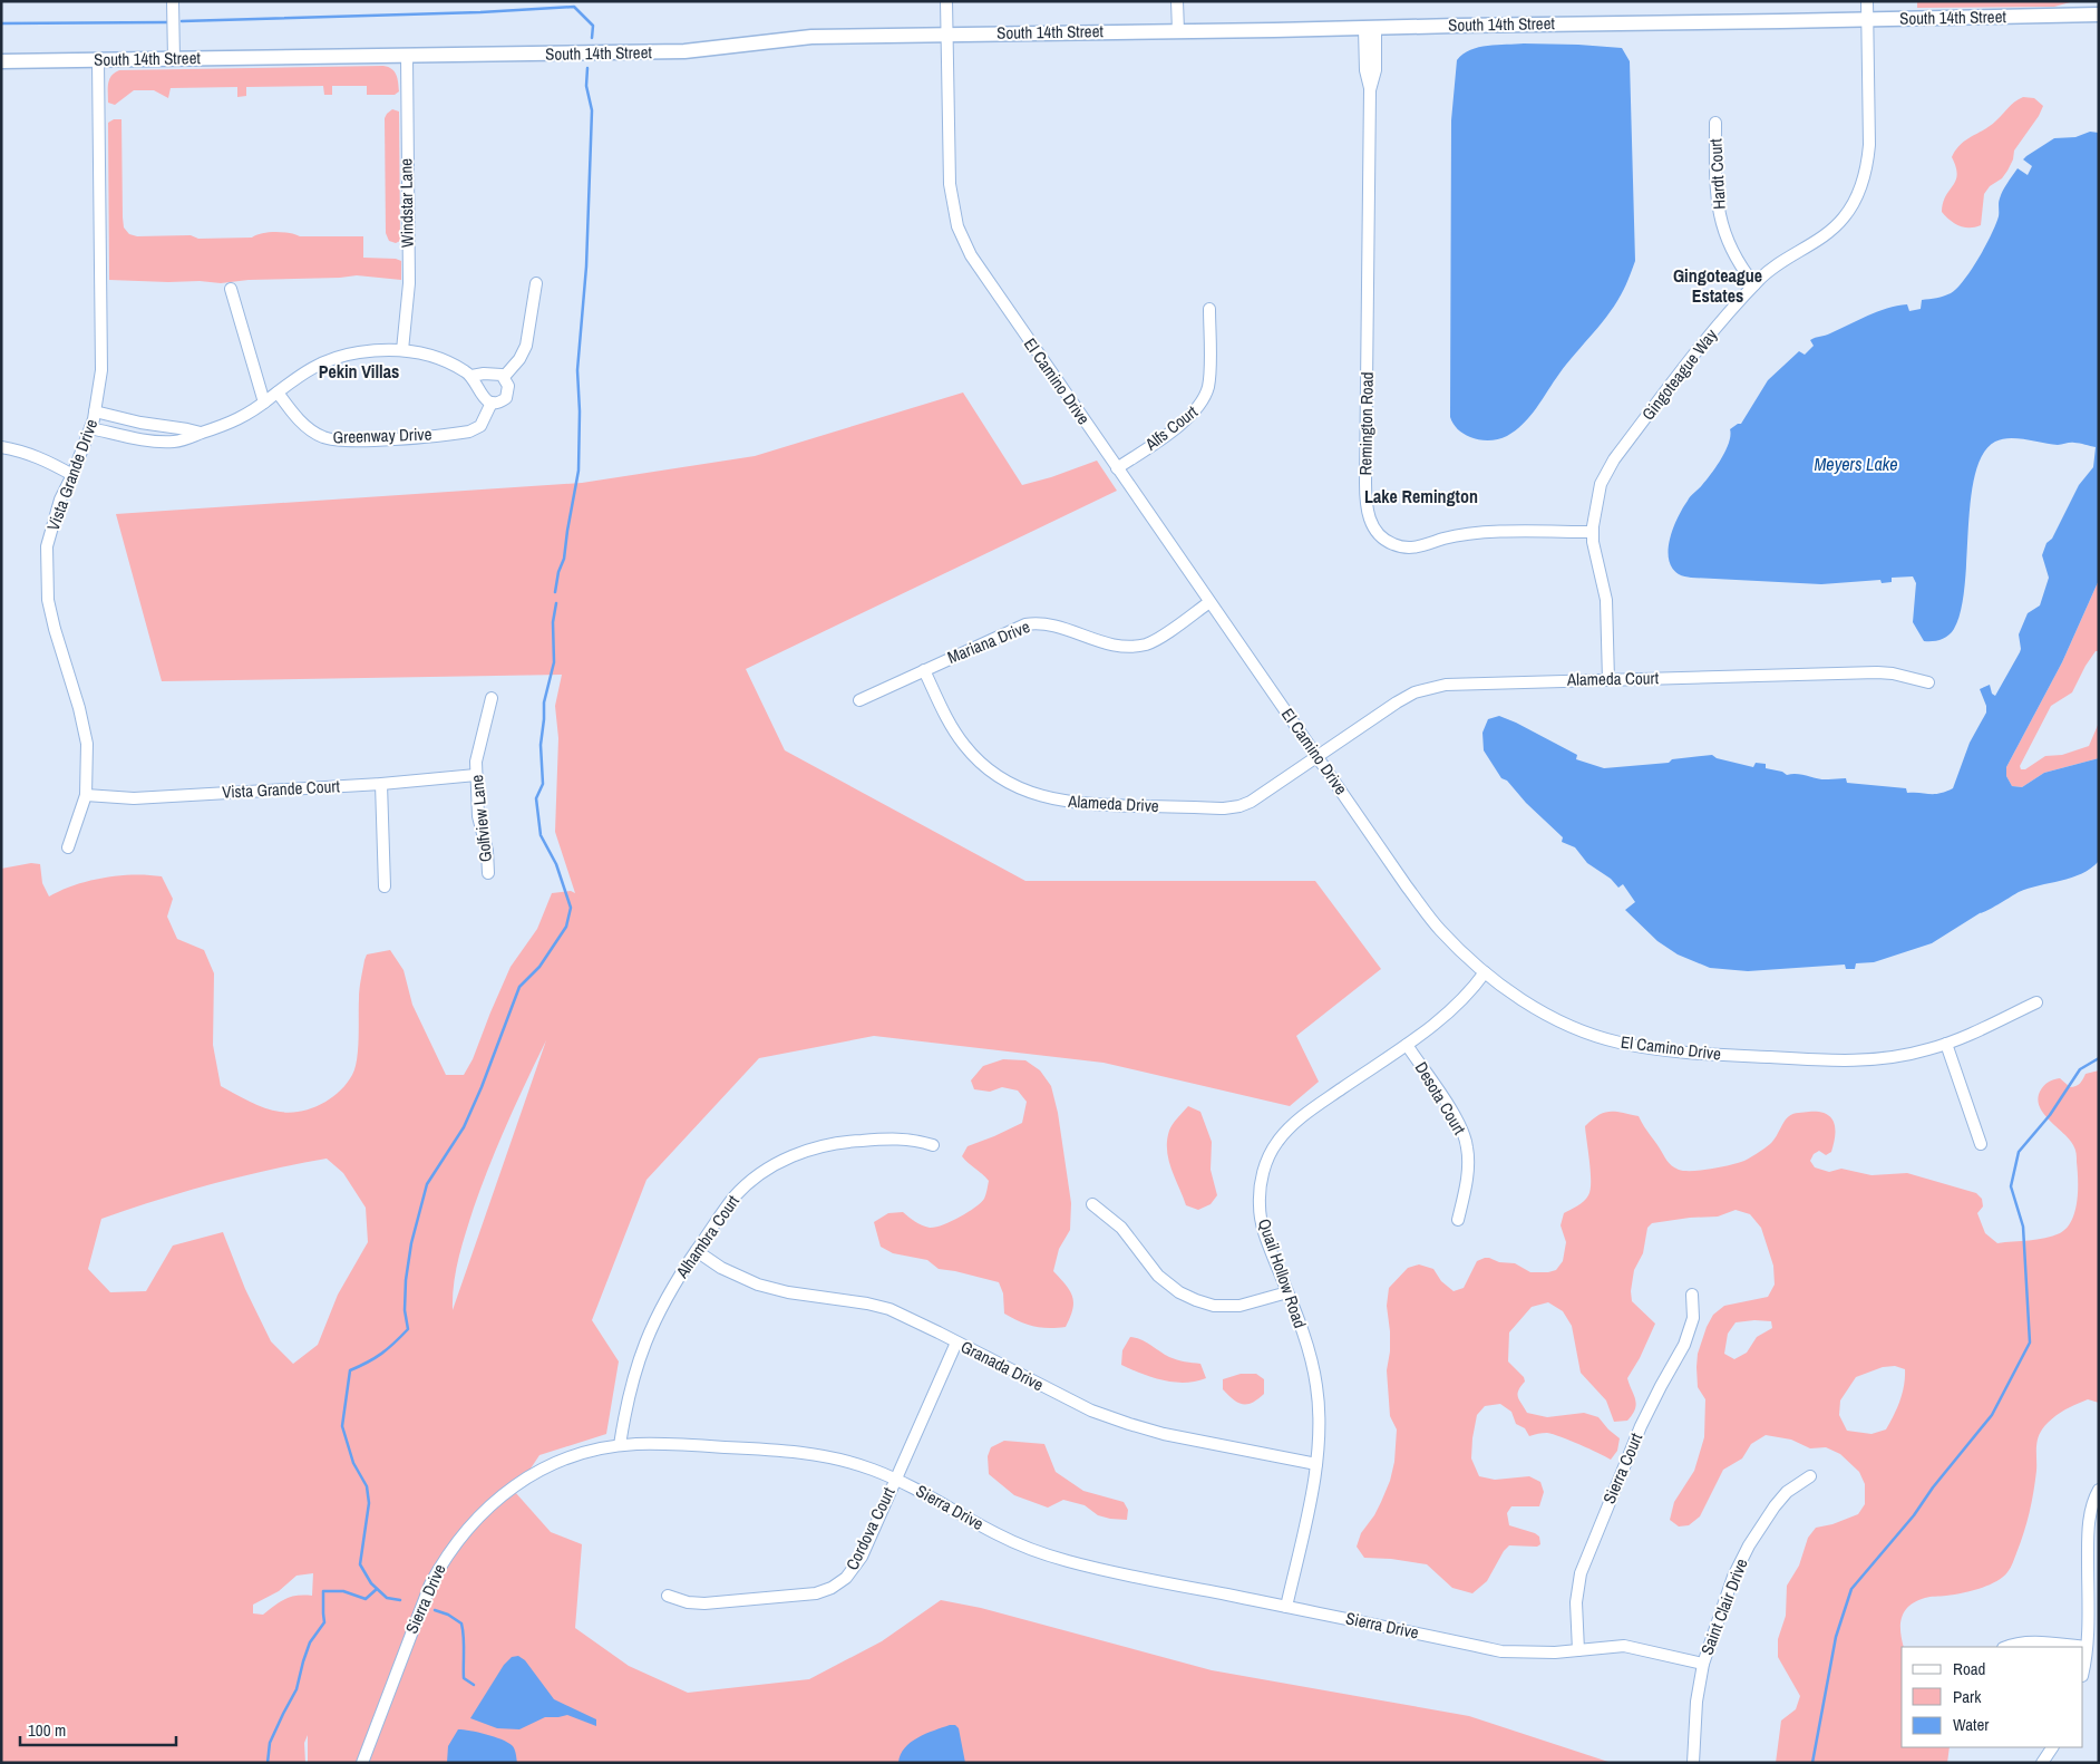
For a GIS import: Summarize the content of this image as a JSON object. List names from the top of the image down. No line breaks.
{"streets":{"main road":["South 14th Street"],"street":["Hardt Court","Windstar Lane","Gingoteague Way","El Camino Drive","Remington Road","Alfs Court","Greenway Drive","Vista Grande Drive","Mariana Drive","Alameda Court","Vista Grande Court","Alameda Drive","Golfview Lane","Desota Court","Alhambra Court","Quail Hollow Road","Granada Drive","Sierra Court","Sierra Drive","Cordova Court","Saint Clair Drive"]},"crossings":[["South 14th Street","Windstar Lane"],["South 14th Street","Gingoteague Way"],["South 14th Street","El Camino Drive"],["South 14th Street","Remington Road"],["South 14th Street","Vista Grande Drive"],["Hardt Court","Gingoteague Way"],["Gingoteague Way","Remington Road"],["Gingoteague Way","Alameda Court"],["El Camino Drive","Alfs Court"],["El Camino Drive","Mariana Drive"],["El Camino Drive","Alameda Court"],["El Camino Drive","Alameda Drive"],["El Camino Drive","Quail Hollow Road"],["Vista Grande Drive","Vista Grande Court"],["Mariana Drive","Alameda Drive"],["Alameda Court","Alameda Drive"],["Vista Grande Court","Golfview Lane"],["Desota Court","Quail Hollow Road"],["Alhambra Court","Granada Drive"],["Alhambra Court","Sierra Drive"],["Quail Hollow Road","Granada Drive"],["Quail Hollow Road","Sierra Drive"],["Granada Drive","Cordova Court"],["Sierra Court","Sierra Drive"],["Sierra Drive","Cordova Court"],["Sierra Drive","Saint Clair Drive"]],"districts":["Gingoteague Estates","Pekin Villas","Lake Remington"],"water":["Meyers Lake"],"legend":["Road","Park","Water"],"scale_bar":"100 m"}
